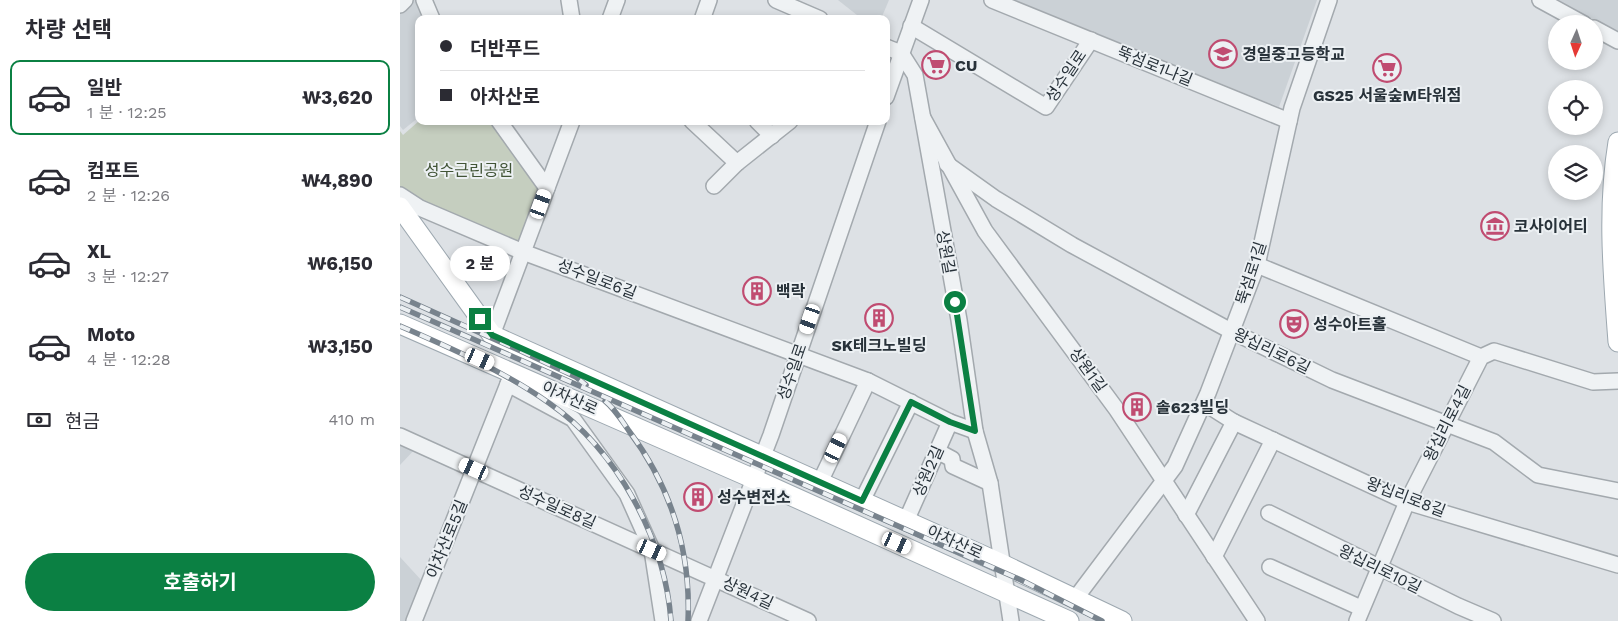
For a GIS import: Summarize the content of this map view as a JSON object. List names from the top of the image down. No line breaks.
{"streets":{"main road":["아차산로"],"street":["뚝섬로1나길","성수일로","상원길","뚝섬로1길","성수일로6길","왕십리로6길","상원1길","왕십리로4길","상원2길","왕십리로8길","성수일로8길","아차산로5길","왕십리로10길","상원4길"]},"crossings":[["뚝섬로1나길","성수일로"],["뚝섬로1나길","뚝섬로1길"],["성수일로","성수일로6길"],["성수일로","아차산로"],["성수일로","성수일로8길"],["성수일로","상원4길"],["상원길","상원1길"],["상원길","아차산로"],["뚝섬로1길","왕십리로6길"],["뚝섬로1길","상원1길"],["뚝섬로1길","아차산로"],["뚝섬로1길","왕십리로8길"],["왕십리로6길","상원1길"],["왕십리로6길","왕십리로4길"],["아차산로","상원2길"],["아차산로","성수일로8길"],["아차산로","아차산로5길"],["왕십리로4길","왕십리로8길"],["왕십리로4길","왕십리로10길"],["성수일로8길","아차산로5길"],["성수일로8길","상원4길"]],"parks":["성수근린공원"],"places":{"school or university":["경일중고등학교"],"supermarket":["CU","GS25 서울숲M타워점"],"museum":["코사이어티"],"building":["백락","SK테크노빌딩","솔623빌딩","성수변전소"],"theatre":["성수아트홀"]},"north":"bottom","page":{"heading":"차량 선택","banner":["더반푸드","아차산로"],"list":[{"name":"일반","note":"1 분 · 12:25","value":"₩3,620"},{"name":"컴포트","note":"2 분 · 12:26","value":"₩4,890"},{"name":"XL","note":"3 분 · 12:27","value":"₩6,150"},{"name":"Moto","note":"4 분 · 12:28","value":"₩3,150"}],"bubble":"2 분","pay":["현금","410 m"],"buttons":"호출하기"}}
